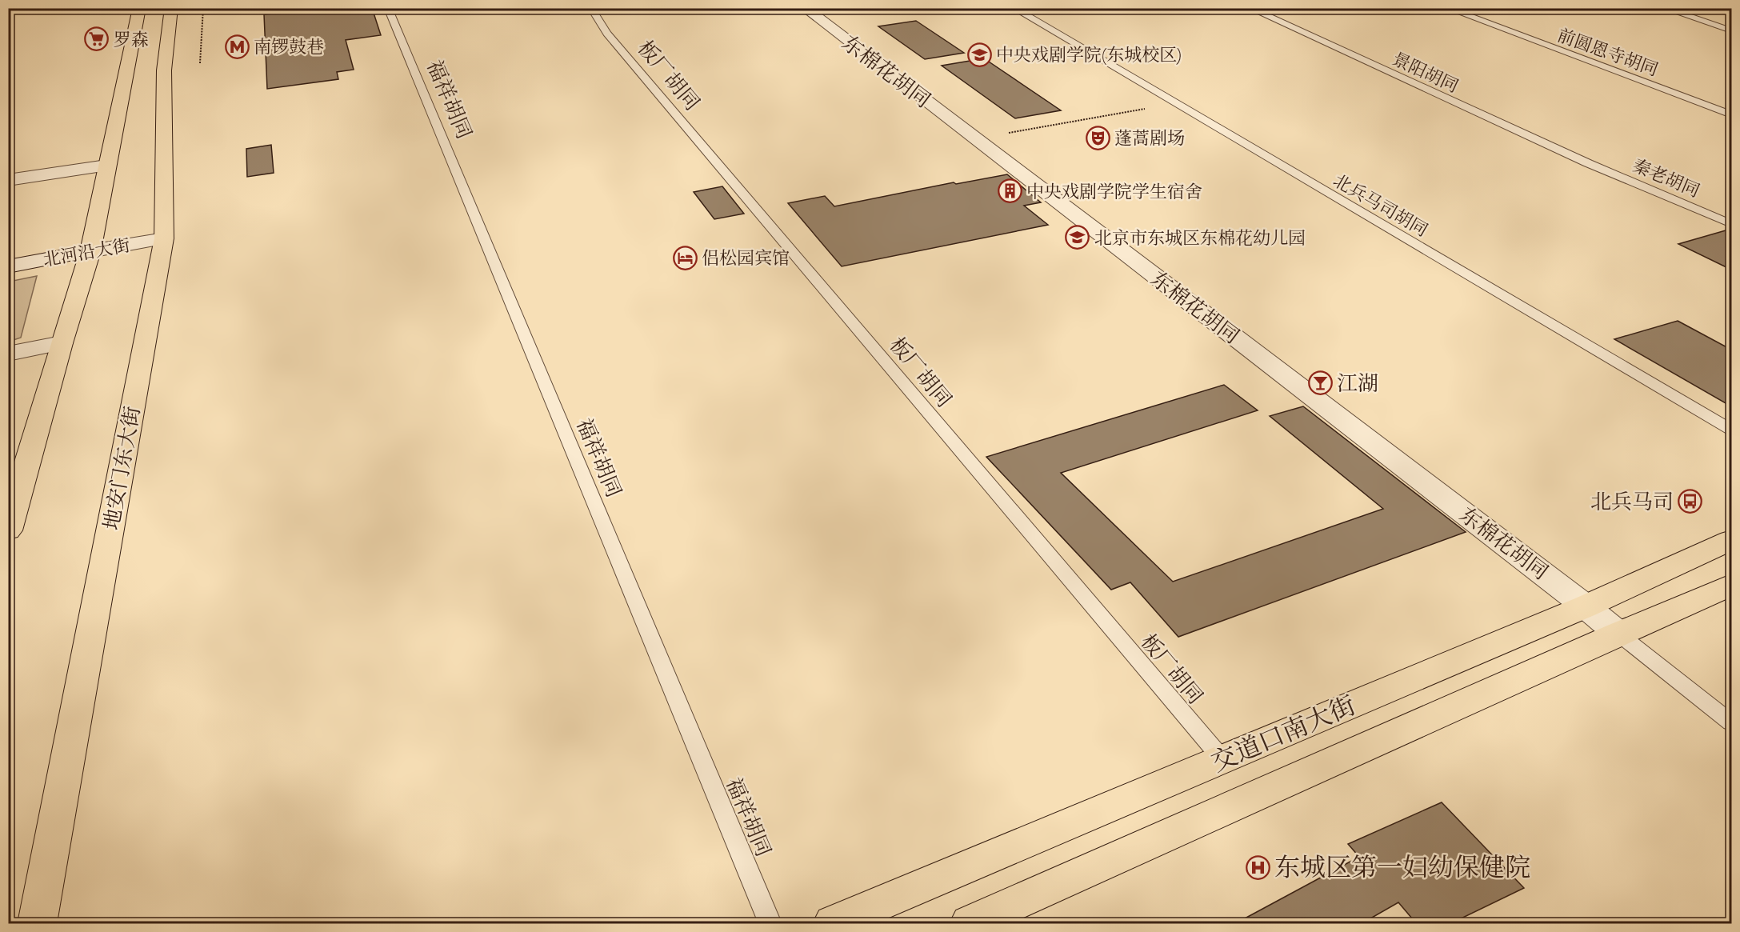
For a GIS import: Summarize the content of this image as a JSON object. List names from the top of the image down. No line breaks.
{"streets":{"main road":["地安门东大街","交道口南大街"],"street":["东棉花胡同","北河沿大街"],"lane":["前圆恩寺胡同","景阳胡同","板厂胡同","福祥胡同","秦老胡同","北兵马司胡同"]},"crossings":[["东棉花胡同","交道口南大街"],["景阳胡同","秦老胡同"],["板厂胡同","交道口南大街"],["北河沿大街","地安门东大街"]],"places":{"supermarket":["罗森"],"metro station":["南锣鼓巷"],"school or university":["中央戏剧学院(东城校区)","北京市东城区东棉花幼儿园"],"theatre":["蓬蒿剧场"],"building":["中央戏剧学院学生宿舍"],"hotel":["侣松园宾馆"],"bar":["江湖"],"bus stop":["北兵马司"],"hospital":["东城区第一妇幼保健院"]}}
